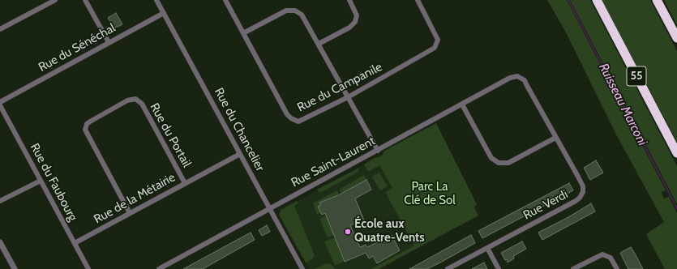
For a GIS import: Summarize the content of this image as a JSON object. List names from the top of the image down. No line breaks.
{"streets":{"highway":["55"],"street":["Rue du Sénéchal","Rue du Campanile","Rue du Chancelier","Rue du Portail","Rue Saint-Laurent","Rue du Faubourg","Rue de la Métairie","Rue Verdi"]},"crossings":[["Rue du Sénéchal","Rue du Chancelier"],["Rue du Chancelier","Rue Saint-Laurent"],["Rue du Chancelier","Rue de la Métairie"],["Rue du Portail","Rue de la Métairie"],["Rue Saint-Laurent","Rue Verdi"],["Rue du Faubourg","Rue de la Métairie"]],"water":["Ruisseau Marconi"],"parks":["Parc La Clé de Sol"],"places":["École aux Quatre-Vents"]}
